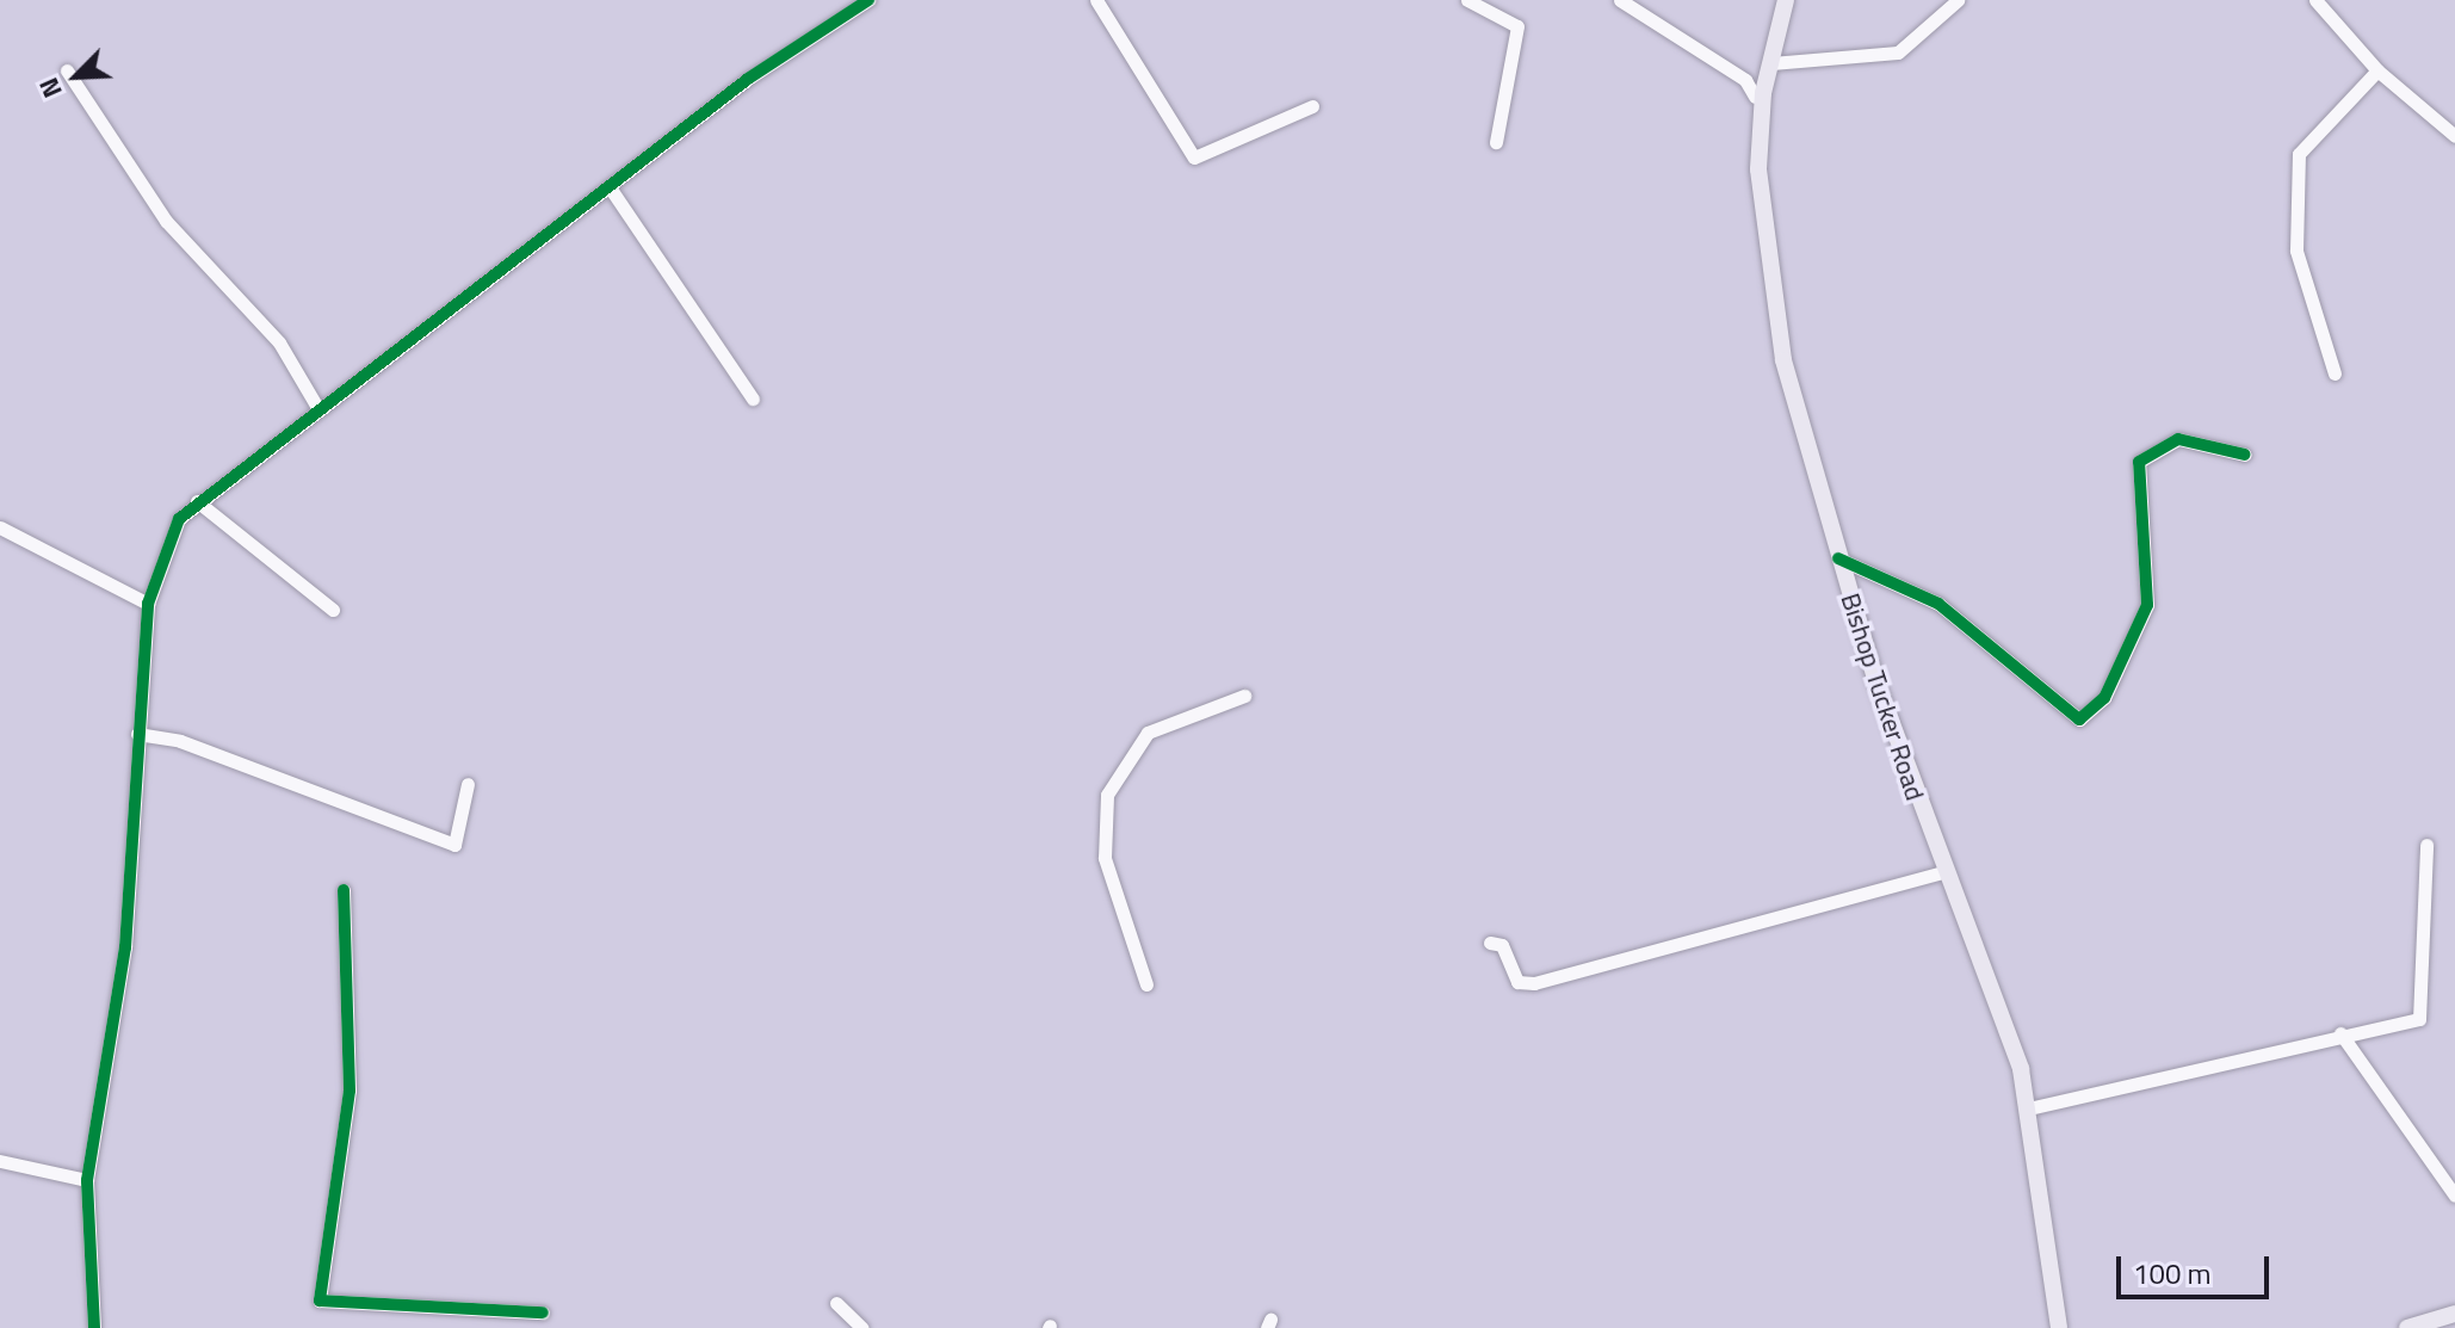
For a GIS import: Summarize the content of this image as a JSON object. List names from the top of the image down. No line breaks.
{"streets":{"main road":["Bishop Tucker Road"]},"scale_bar":"100 m","north":"bottom left"}
